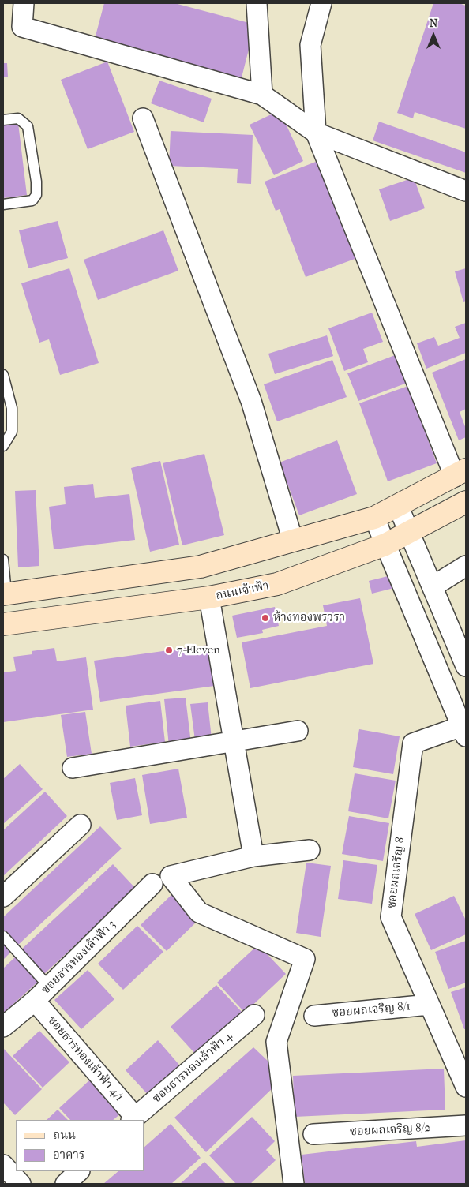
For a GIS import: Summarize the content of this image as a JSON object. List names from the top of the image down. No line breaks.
{"streets":{"main road":["ถนนเจ้าฟ้า"],"street":["ซอยผถเจริญ 8","ซอยธารทองเล้าฟ้า 3","ซอยผถเจริญ 8/1","ซอยธารทองเล้าฟ้า 4/1","ซอยธารทองเล้าฟ้า 4","ซอยผถเจริญ 8/2"]},"crossings":[["ซอยผถเจริญ 8","ซอยผถเจริญ 8/1"],["ซอยธารทองเล้าฟ้า 3","ซอยธารทองเล้าฟ้า 4/1"],["ซอยธารทองเล้าฟ้า 4/1","ซอยธารทองเล้าฟ้า 4"]],"places":["ห้างทองพรวรา","7-Eleven"],"legend":["ถนน","อาคาร"],"north":"top"}
